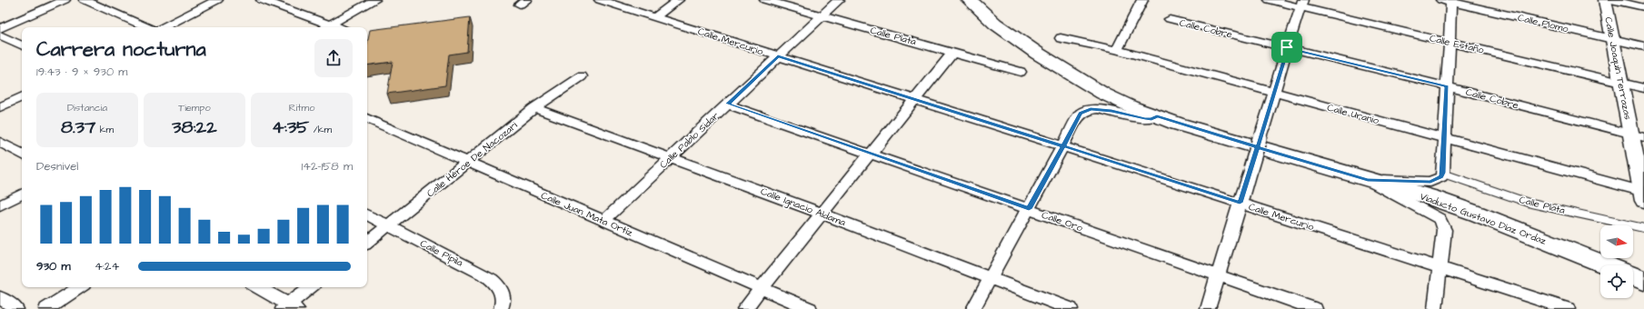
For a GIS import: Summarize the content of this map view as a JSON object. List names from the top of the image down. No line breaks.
{"streets":{"main road":["Viaducto Gustavo Díaz Ordaz"],"street":["Calle Plomo","Calle Cobre","Calle Plata","Calle Mercurio","Calle Estaño","Calle Joaquín Terrazas","Calle Uranio","Calle Pablo Sidar","Calle Héroe De Nacozari","Calle Ignacio Aldama","Calle Juan Mata Ortíz","Calle Oro","Calle Pípila"]},"crossings":[["Calle Plomo","Calle Joaquín Terrazas"],["Calle Cobre","Calle Joaquín Terrazas"],["Calle Plata","Calle Pablo Sidar"],["Calle Mercurio","Calle Pablo Sidar"],["Calle Estaño","Calle Joaquín Terrazas"],["Calle Joaquín Terrazas","Calle Uranio"],["Calle Pablo Sidar","Calle Ignacio Aldama"],["Calle Pablo Sidar","Calle Juan Mata Ortíz"],["Calle Pablo Sidar","Calle Oro"],["Calle Héroe De Nacozari","Calle Ignacio Aldama"],["Calle Héroe De Nacozari","Calle Juan Mata Ortíz"],["Calle Héroe De Nacozari","Calle Pípila"]],"north":"right","page":{"heading":["Carrera nocturna","19:43 · 9 × 930 m"],"stats":[["Distancia","8.37 km"],["Tiempo","38:22"],["Ritmo","4:35 /km"]],"chart":["Desnivel","142–158 m"],"list":[{"name":"930 m","note":"4:24"}]}}
